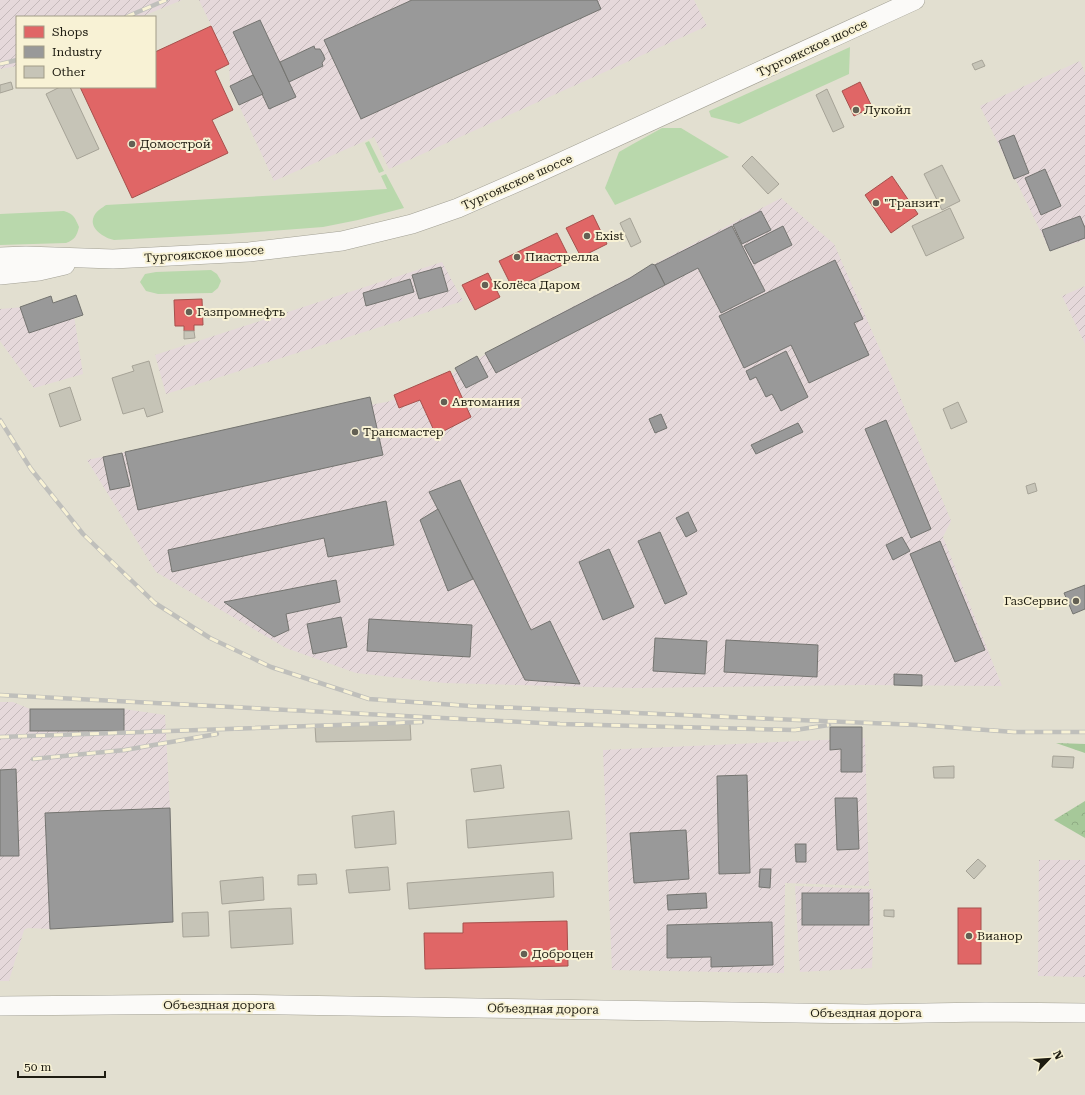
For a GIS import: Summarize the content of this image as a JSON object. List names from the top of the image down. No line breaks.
{"streets":{"main road":["Тургоякское шоссе","Объездная дорога"]},"places":["Лукойл","Домострой","\"Транзит\"","Exist","Пиастрелла","Колёса Даром","Газпромнефть","Автомания","Трансмастер","ГазСервис","Вианор","Доброцен"],"legend":["Shops","Industry","Other"],"scale_bar":"50 m","north":"top right"}
